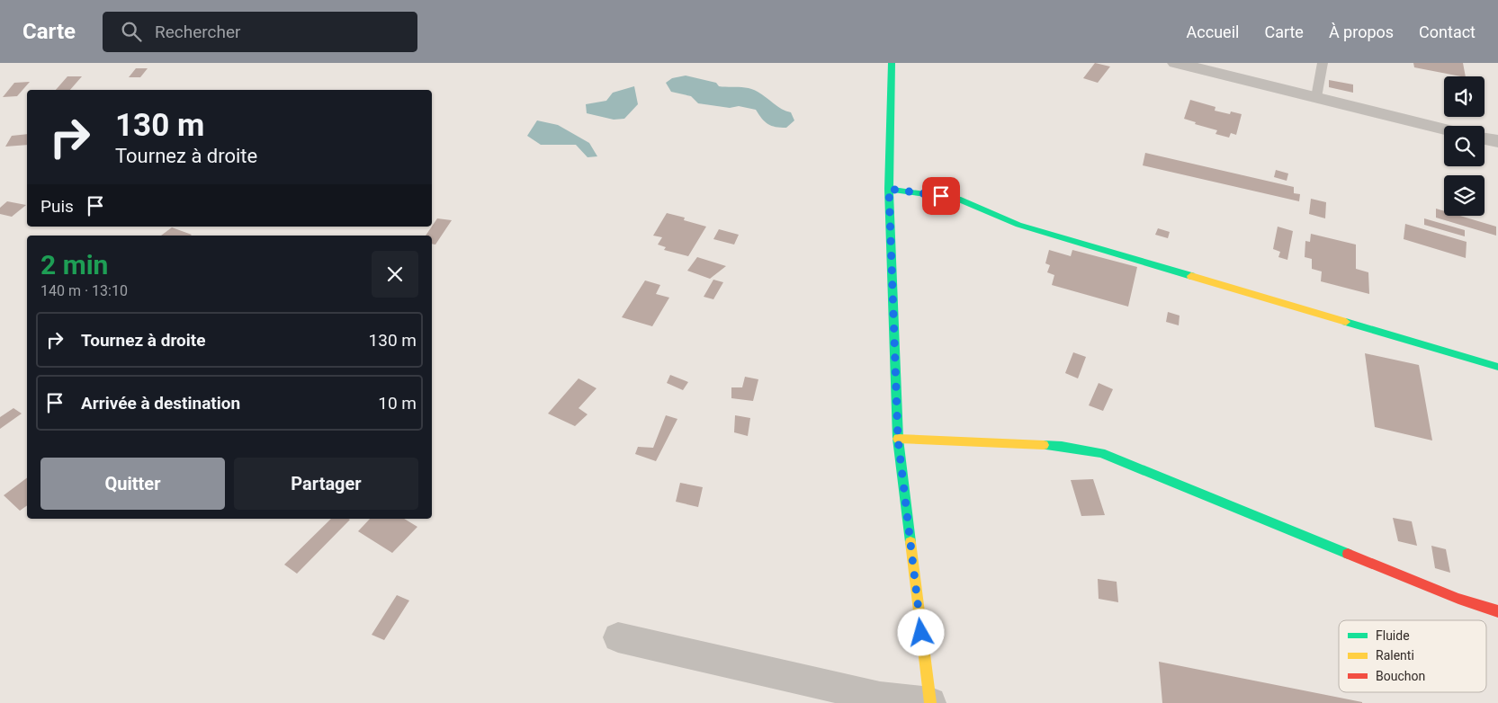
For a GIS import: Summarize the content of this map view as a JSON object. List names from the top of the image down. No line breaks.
{"legend":["Fluide","Ralenti","Bouchon"],"page":{"header":"Carte","search":"Rechercher","nav":["Accueil","Carte","À propos","Contact"],"turn":["130 m","Tournez à droite"],"then":"Puis","heading":["2 min","140 m · 13:10"],"list":[{"name":"Tournez à droite","value":"130 m"},{"name":"Arrivée à destination","value":"10 m"}],"buttons":["Quitter","Partager"]}}
